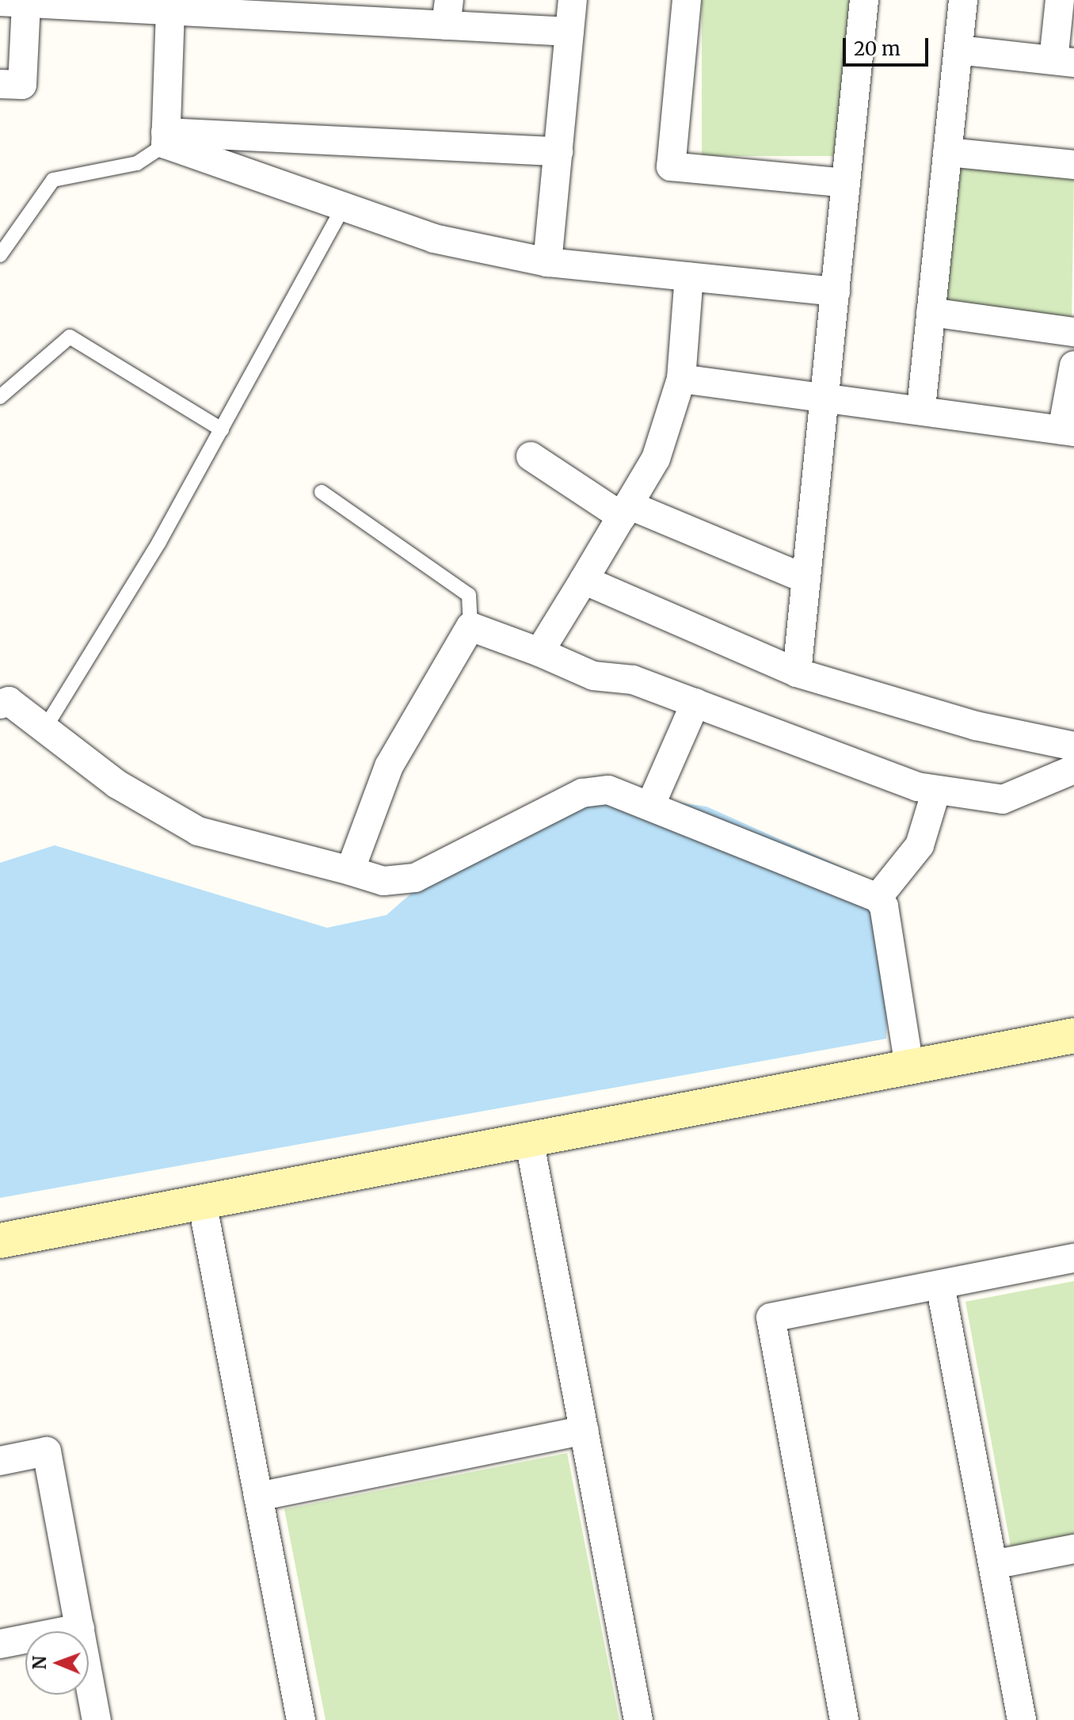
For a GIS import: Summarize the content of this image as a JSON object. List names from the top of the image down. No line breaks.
{"scale_bar":"20 m","north":"left"}
